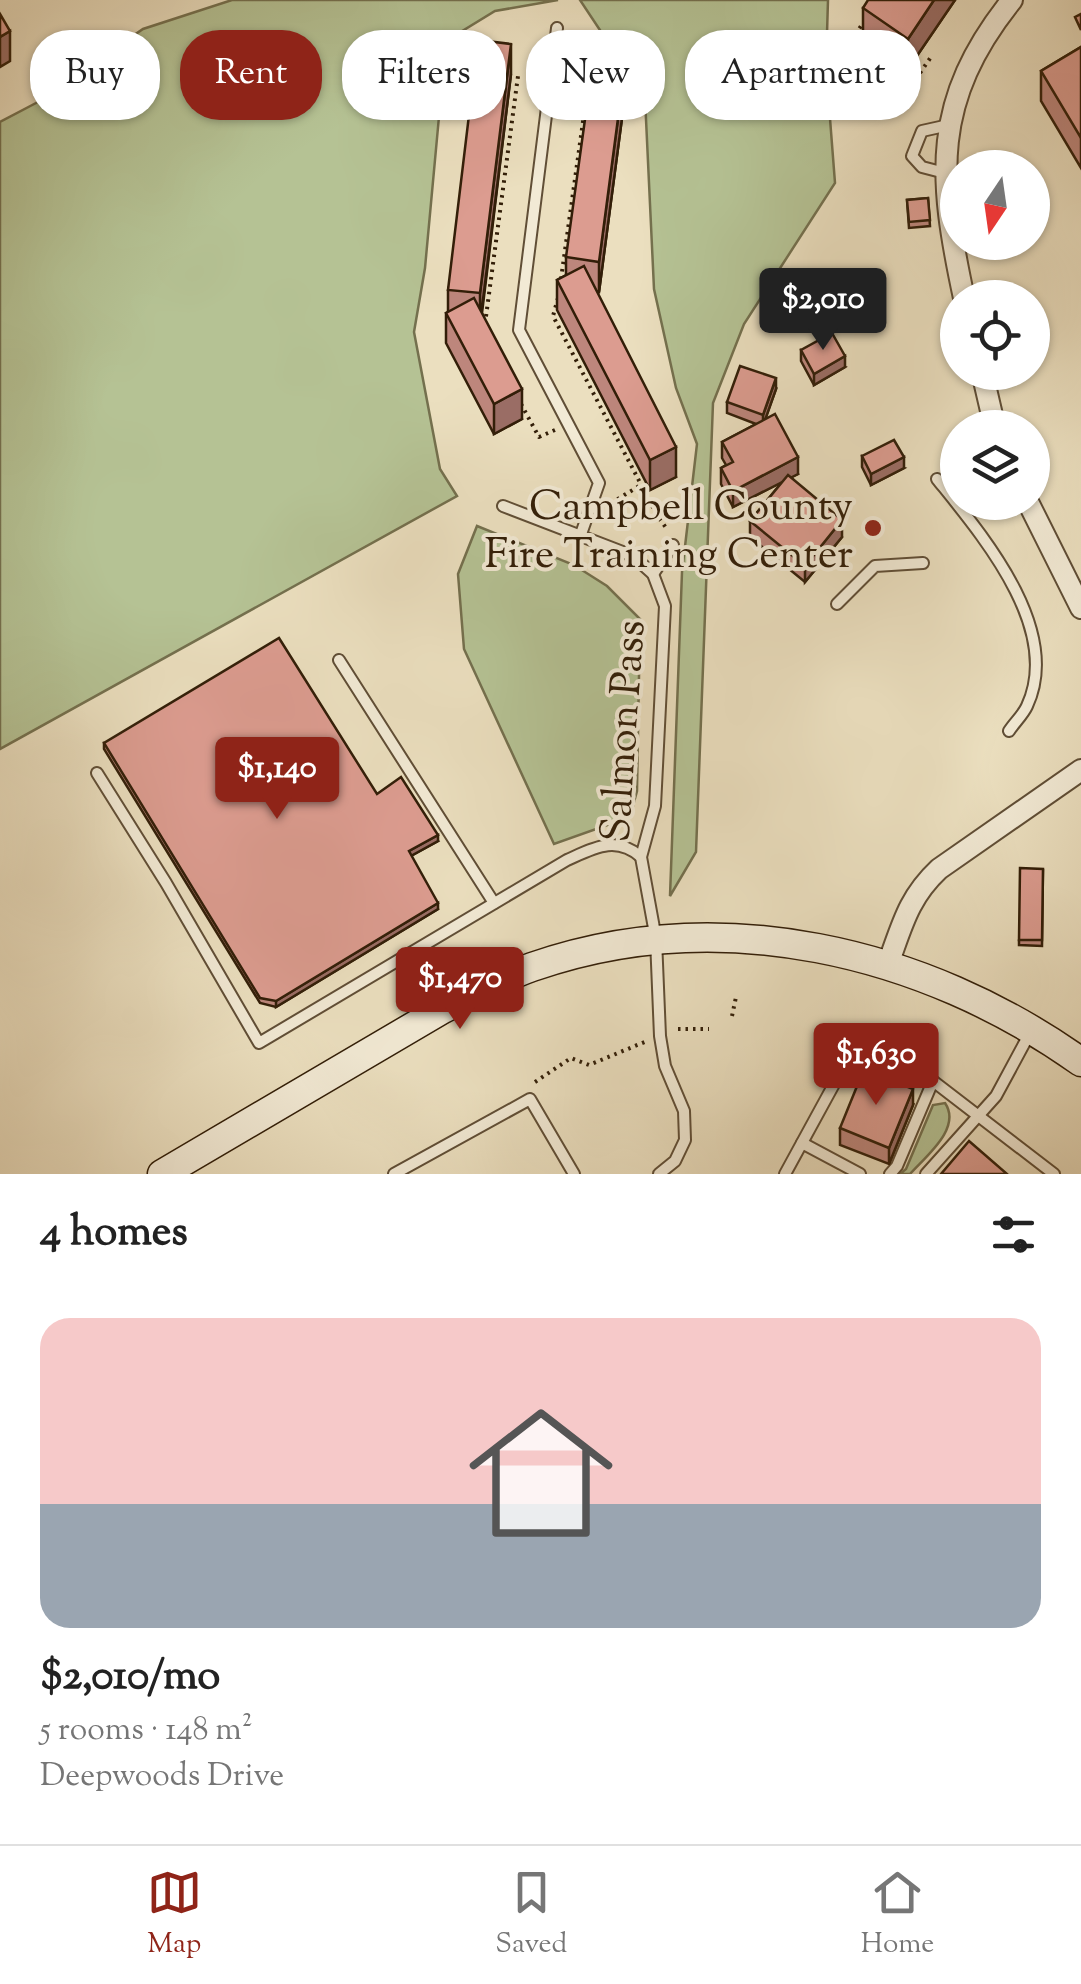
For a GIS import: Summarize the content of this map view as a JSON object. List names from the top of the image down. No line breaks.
{"streets":{"lane":["Salmon Pass"]},"places":["Campbell County Fire Training Center"],"north":"bottom","page":{"chip":["Buy","Rent","Filters","New","Apartment"],"price":["$2,010","$1,140","$1,470","$1,630"],"heading":"4 homes","list":[{"name":"$2,010/mo","note":"5 rooms · 148 m² · Deepwoods Drive"}],"tabs":["Map","Saved","Home"]}}
